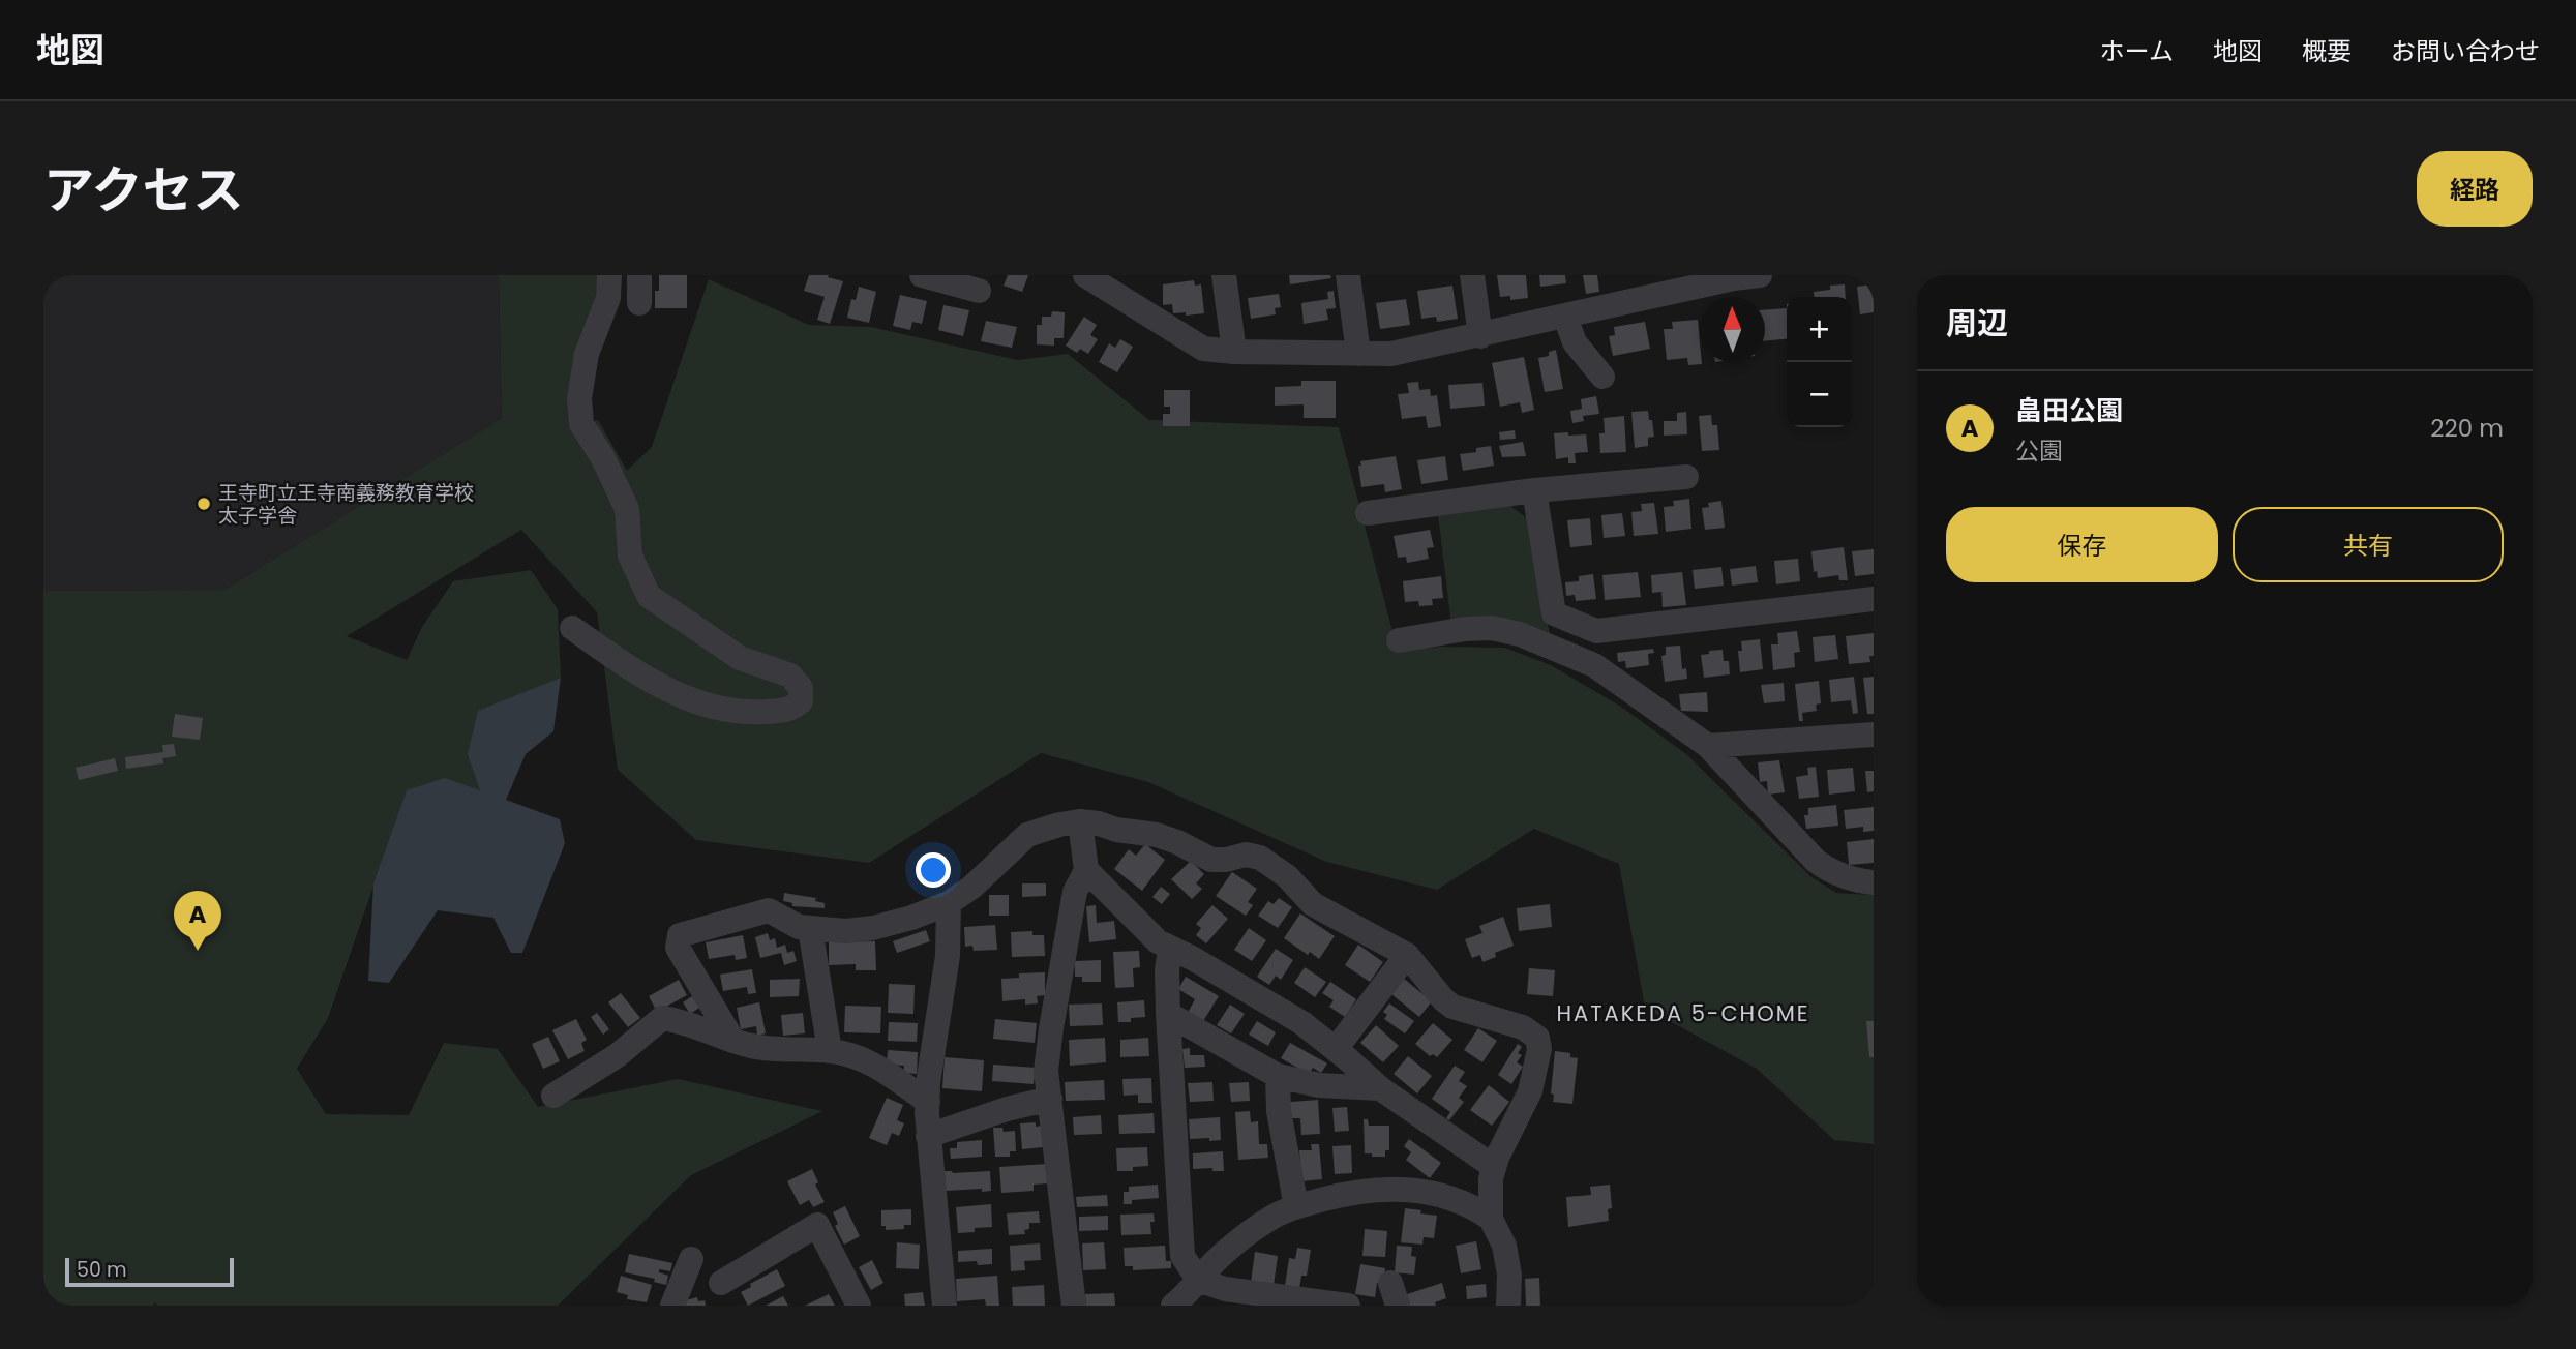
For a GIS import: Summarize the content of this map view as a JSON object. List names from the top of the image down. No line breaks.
{"districts":["HATAKEDA 5-CHOME"],"places":["王寺町立王寺南義務教育学校 太子学舎"],"scale_bar":"50 m","north":"top","page":{"header":"地図","nav":["ホーム","地図","概要","お問い合わせ"],"title":"アクセス","buttons":["経路",["保存","共有"]],"heading":"周辺","map_buttons":["+","−"],"list":[{"mark":"A","name":"畠田公園","note":"公園","value":"220 m"}],"pins":"A","scale":"50 m"}}
